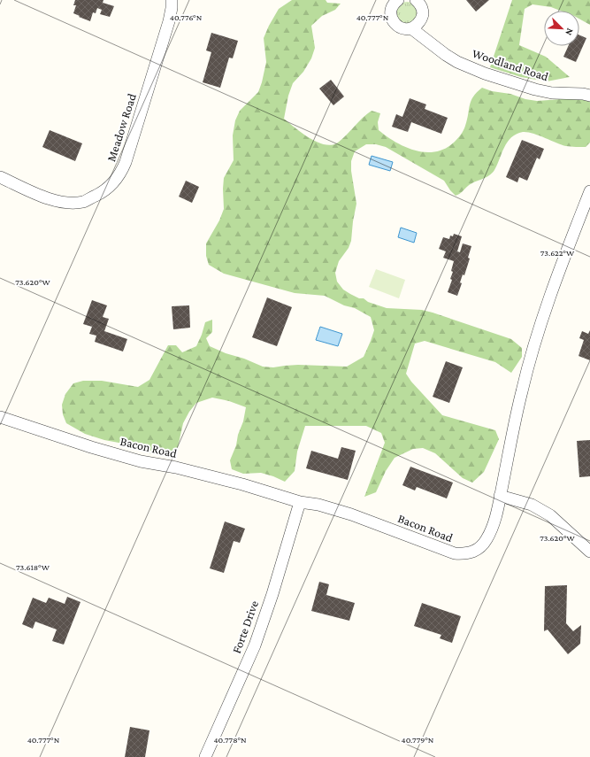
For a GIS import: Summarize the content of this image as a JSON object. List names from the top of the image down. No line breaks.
{"streets":{"street":["Woodland Road","Meadow Road","Bacon Road","Forte Drive"]},"crossings":[["Bacon Road","Forte Drive"]],"north":"bottom right","coordinates":["40.776°N","40.777°N","73.622°W","73.620°W","73.618°W","40.778°N","40.779°N"]}
